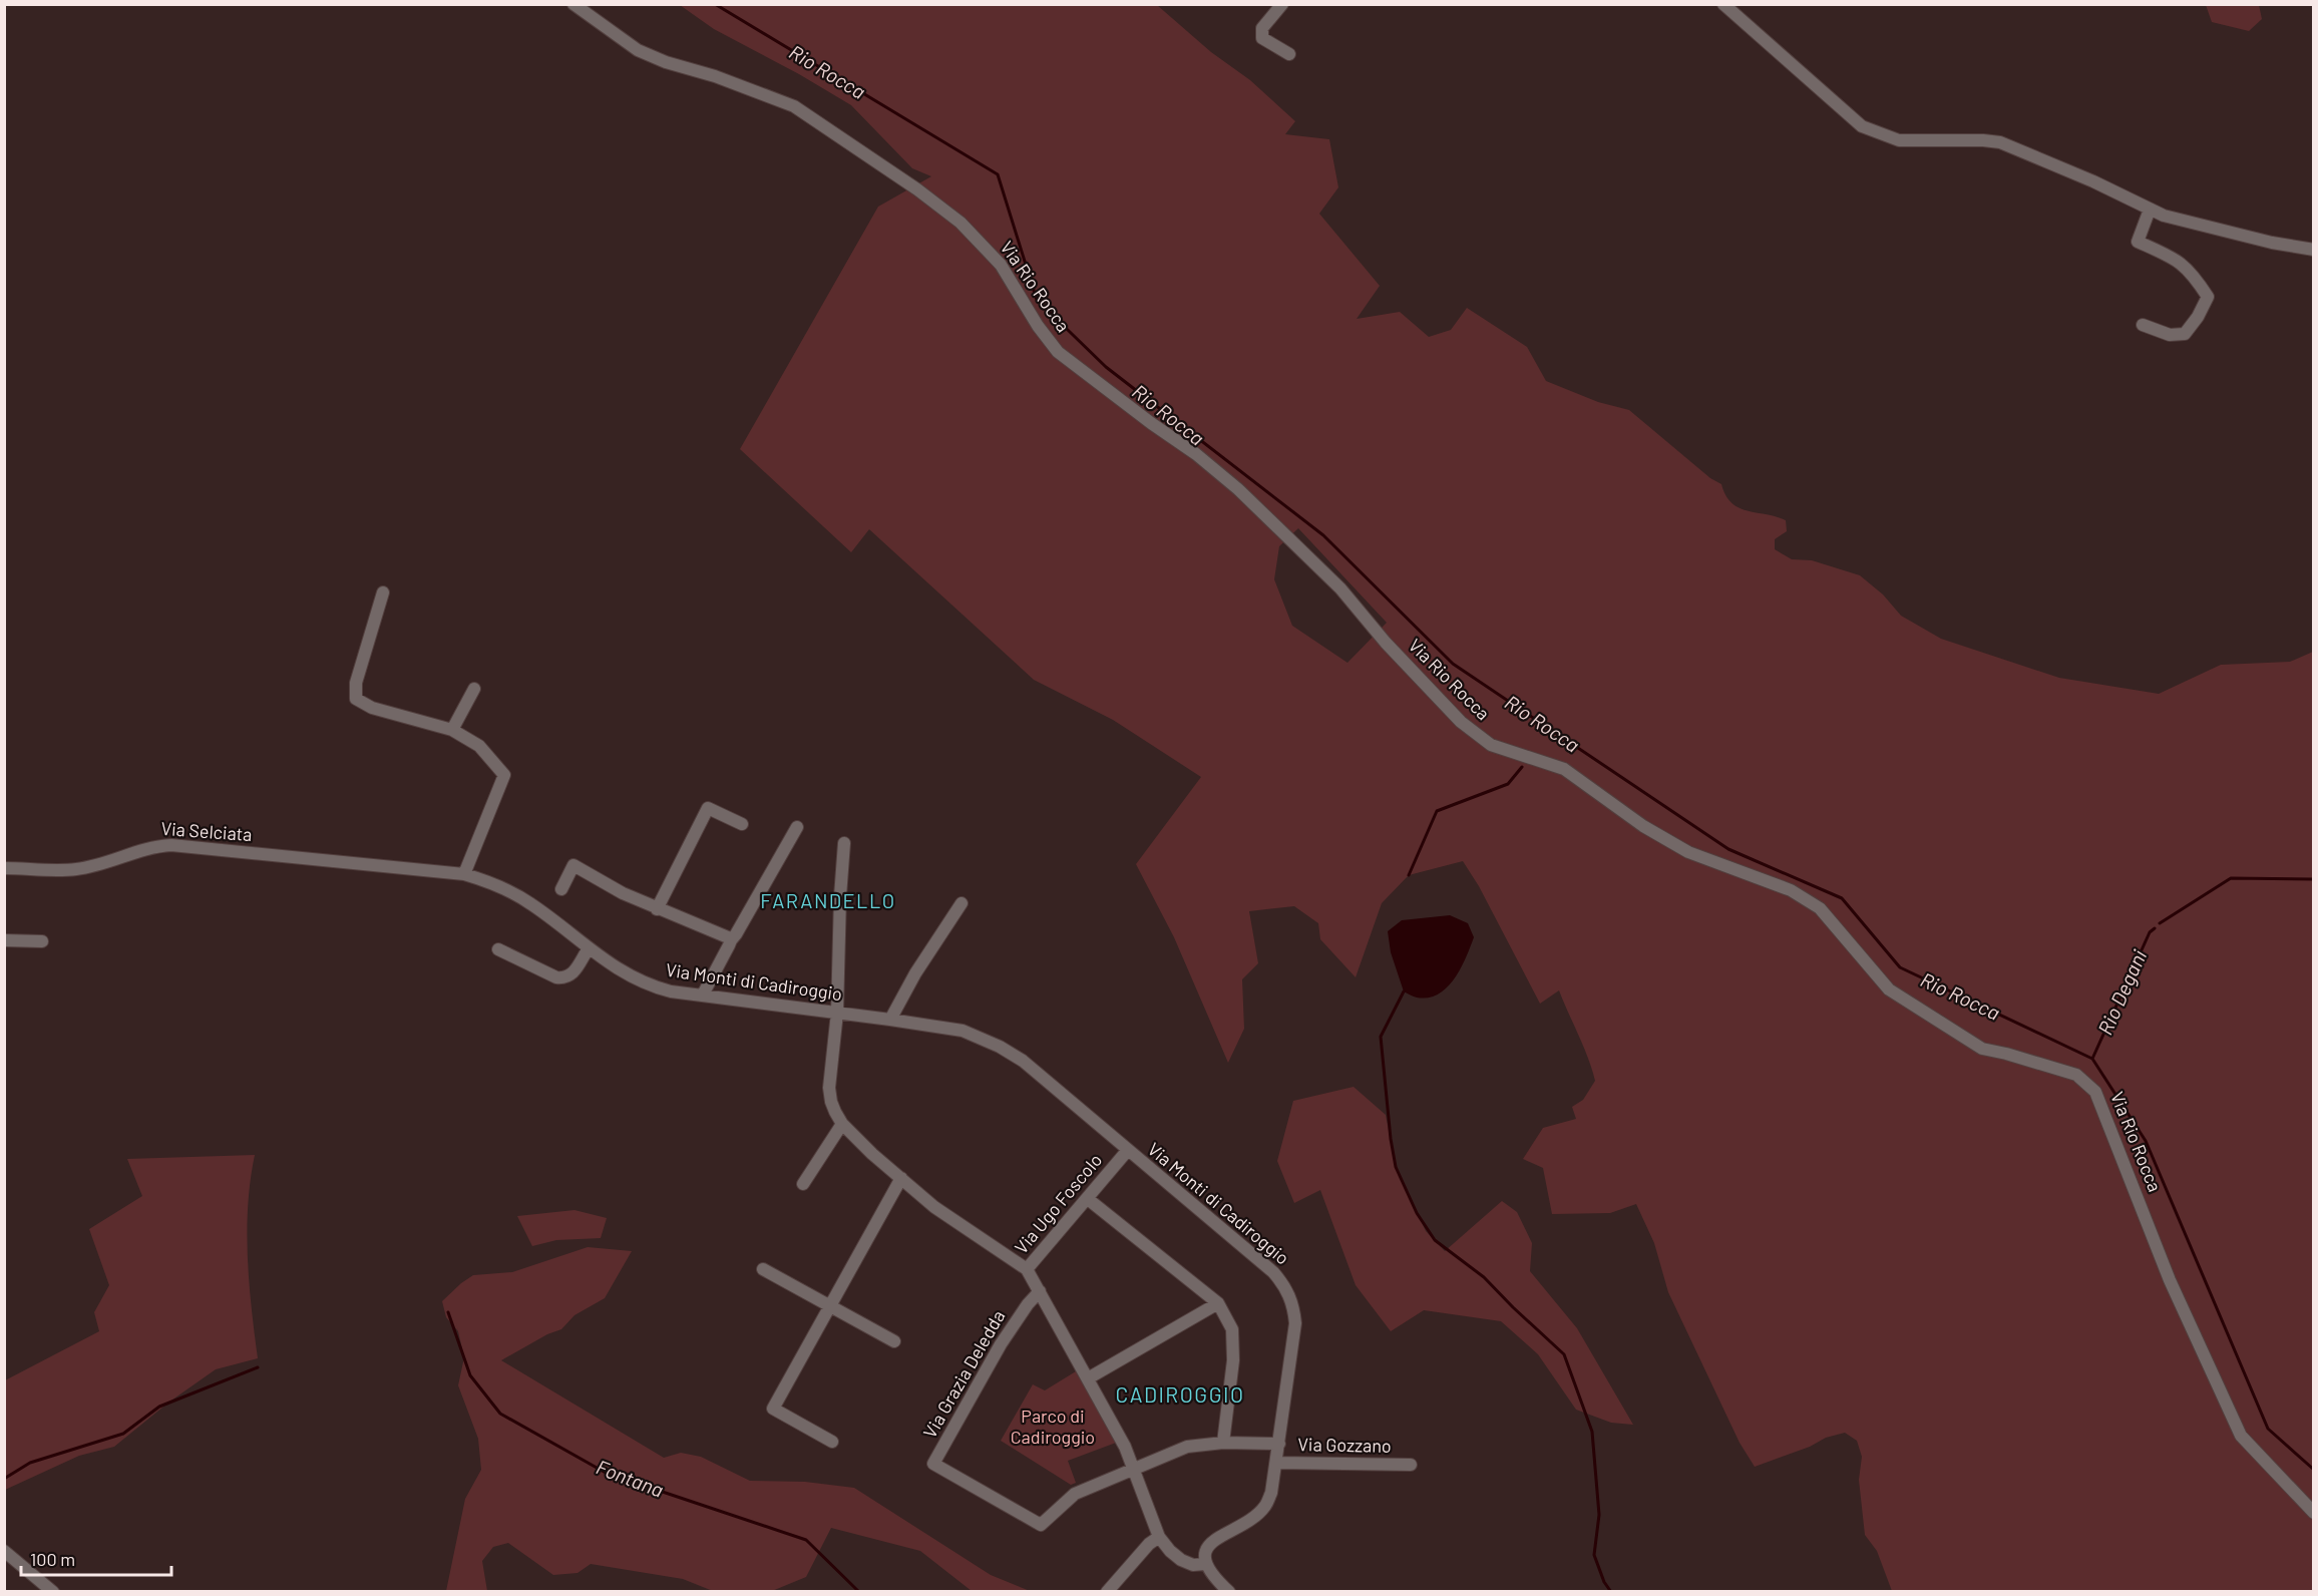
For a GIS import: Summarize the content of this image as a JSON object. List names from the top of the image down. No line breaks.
{"streets":{"street":["Via Rio Rocca","Via Selciata","Via Monti di Cadiroggio","Via Ugo Foscolo","Via Grazia Deledda","Via Gozzano"]},"crossings":[["Via Selciata","Via Monti di Cadiroggio"],["Via Monti di Cadiroggio","Via Ugo Foscolo"],["Via Monti di Cadiroggio","Via Gozzano"],["Via Ugo Foscolo","Via Grazia Deledda"]],"districts":["FARANDELLO","CADIROGGIO"],"water":["Rio Rocca","Rio Degani","Fontana"],"parks":["Parco di Cadiroggio"],"scale_bar":"100 m"}
